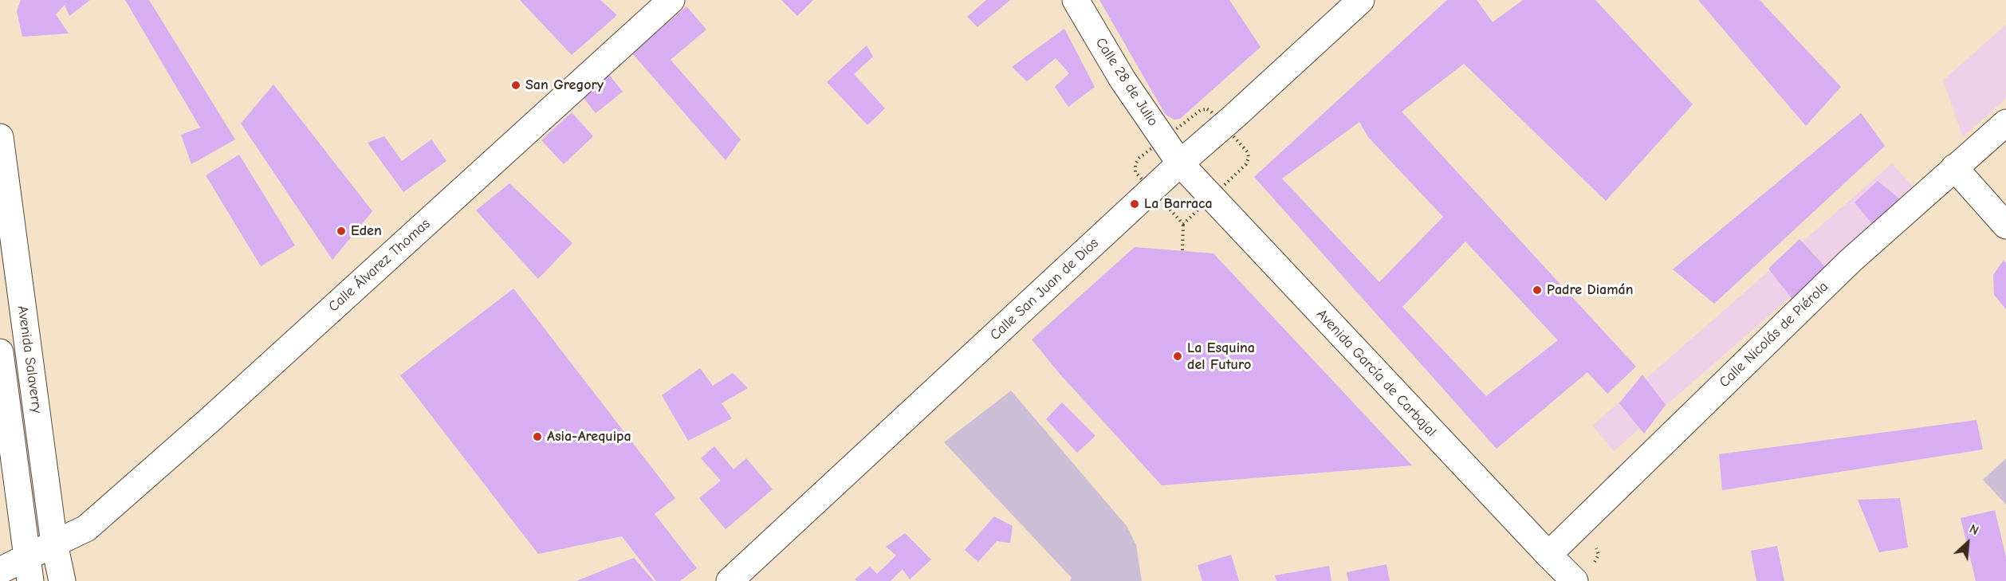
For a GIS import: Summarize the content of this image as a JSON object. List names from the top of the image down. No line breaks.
{"streets":{"street":["Calle 28 de Julio","Calle Álvarez Thomas","Calle San Juan de Dios","Calle Nicolás de Piérola","Avenida Salaverry","Avenida García de Carbajal"]},"crossings":[["Calle 28 de Julio","Calle San Juan de Dios"],["Calle 28 de Julio","Avenida García de Carbajal"],["Calle Álvarez Thomas","Avenida Salaverry"],["Calle San Juan de Dios","Avenida García de Carbajal"],["Calle Nicolás de Piérola","Avenida García de Carbajal"]],"places":["San Gregory","La Barraca","Eden","Padre Diamán","La Esquina del Futuro","Asia-Arequipa"],"north":"top right"}
